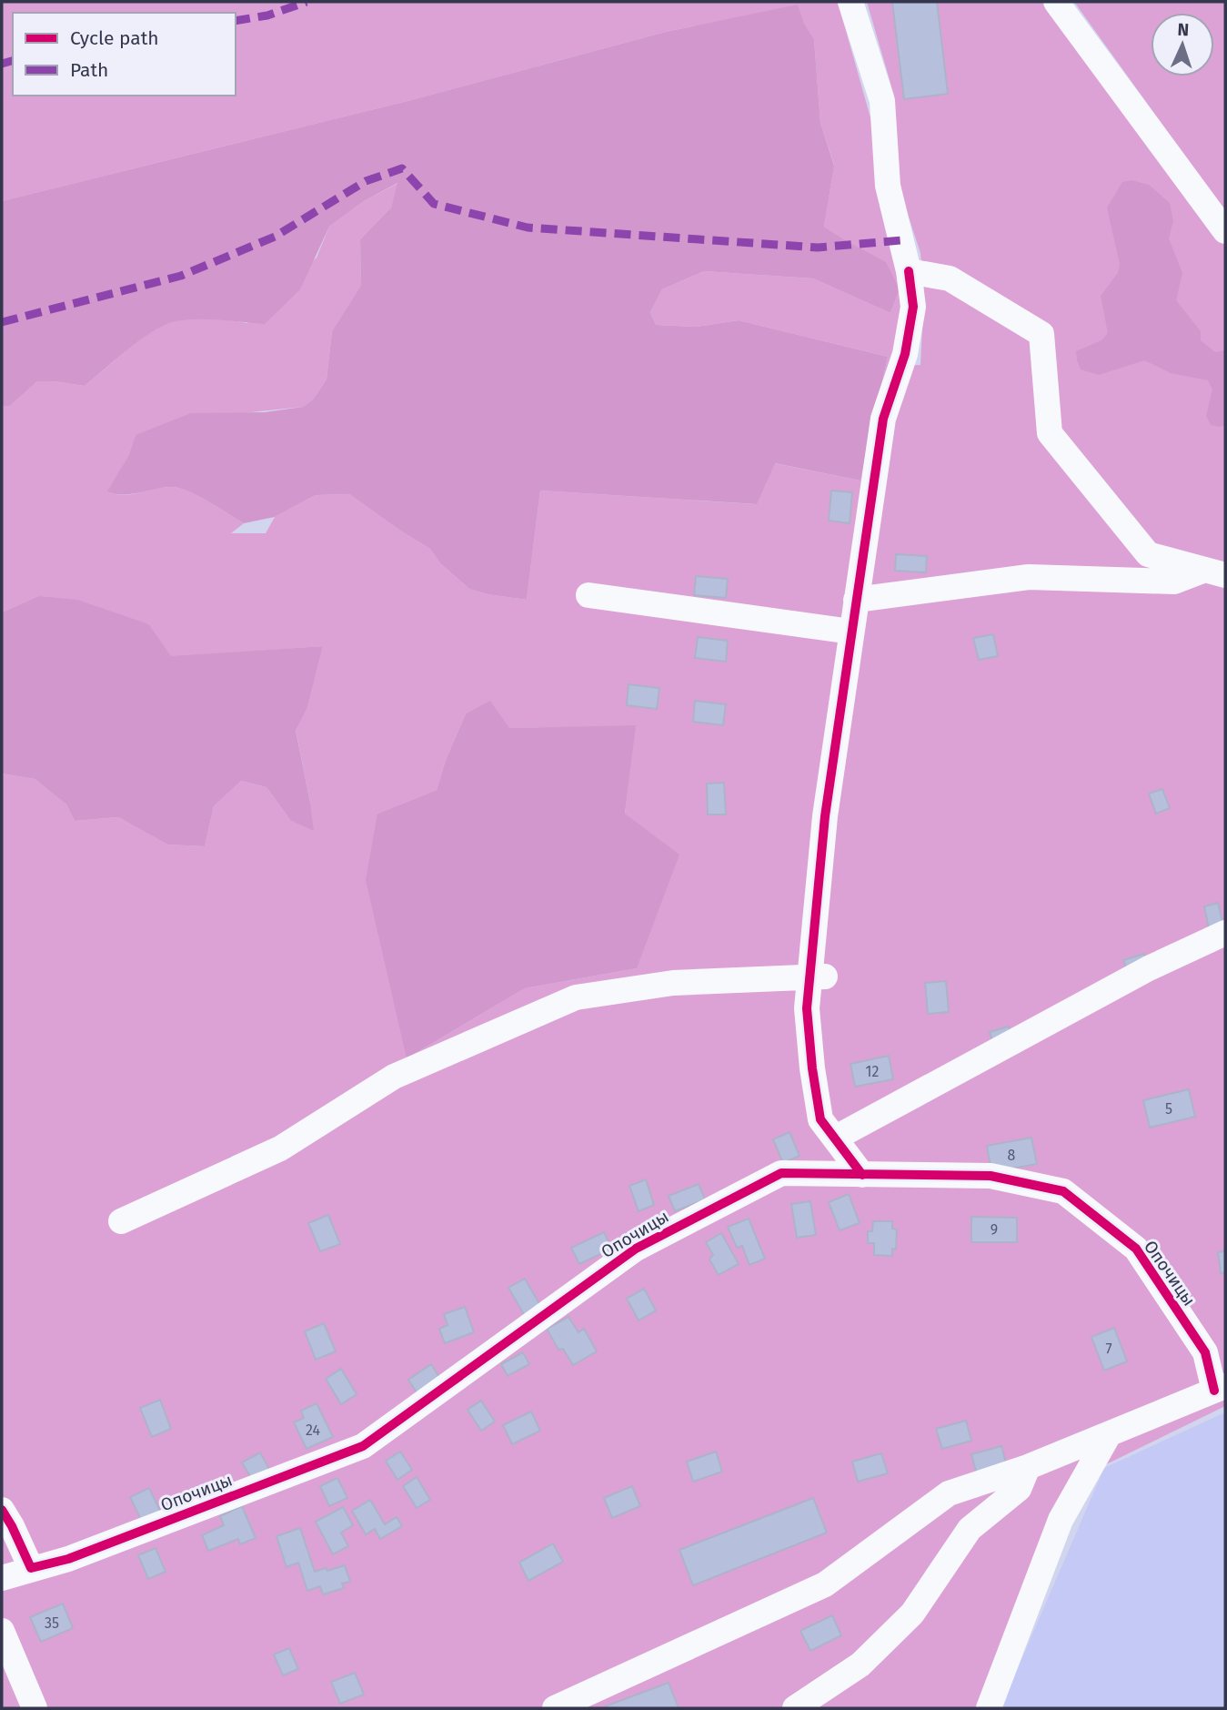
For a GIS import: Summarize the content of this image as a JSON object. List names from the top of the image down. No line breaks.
{"streets":{"street":["Опочицы"]},"house_numbers":["12","5","8","9","7","24","35"],"legend":["Cycle path","Path"],"north":"top"}
